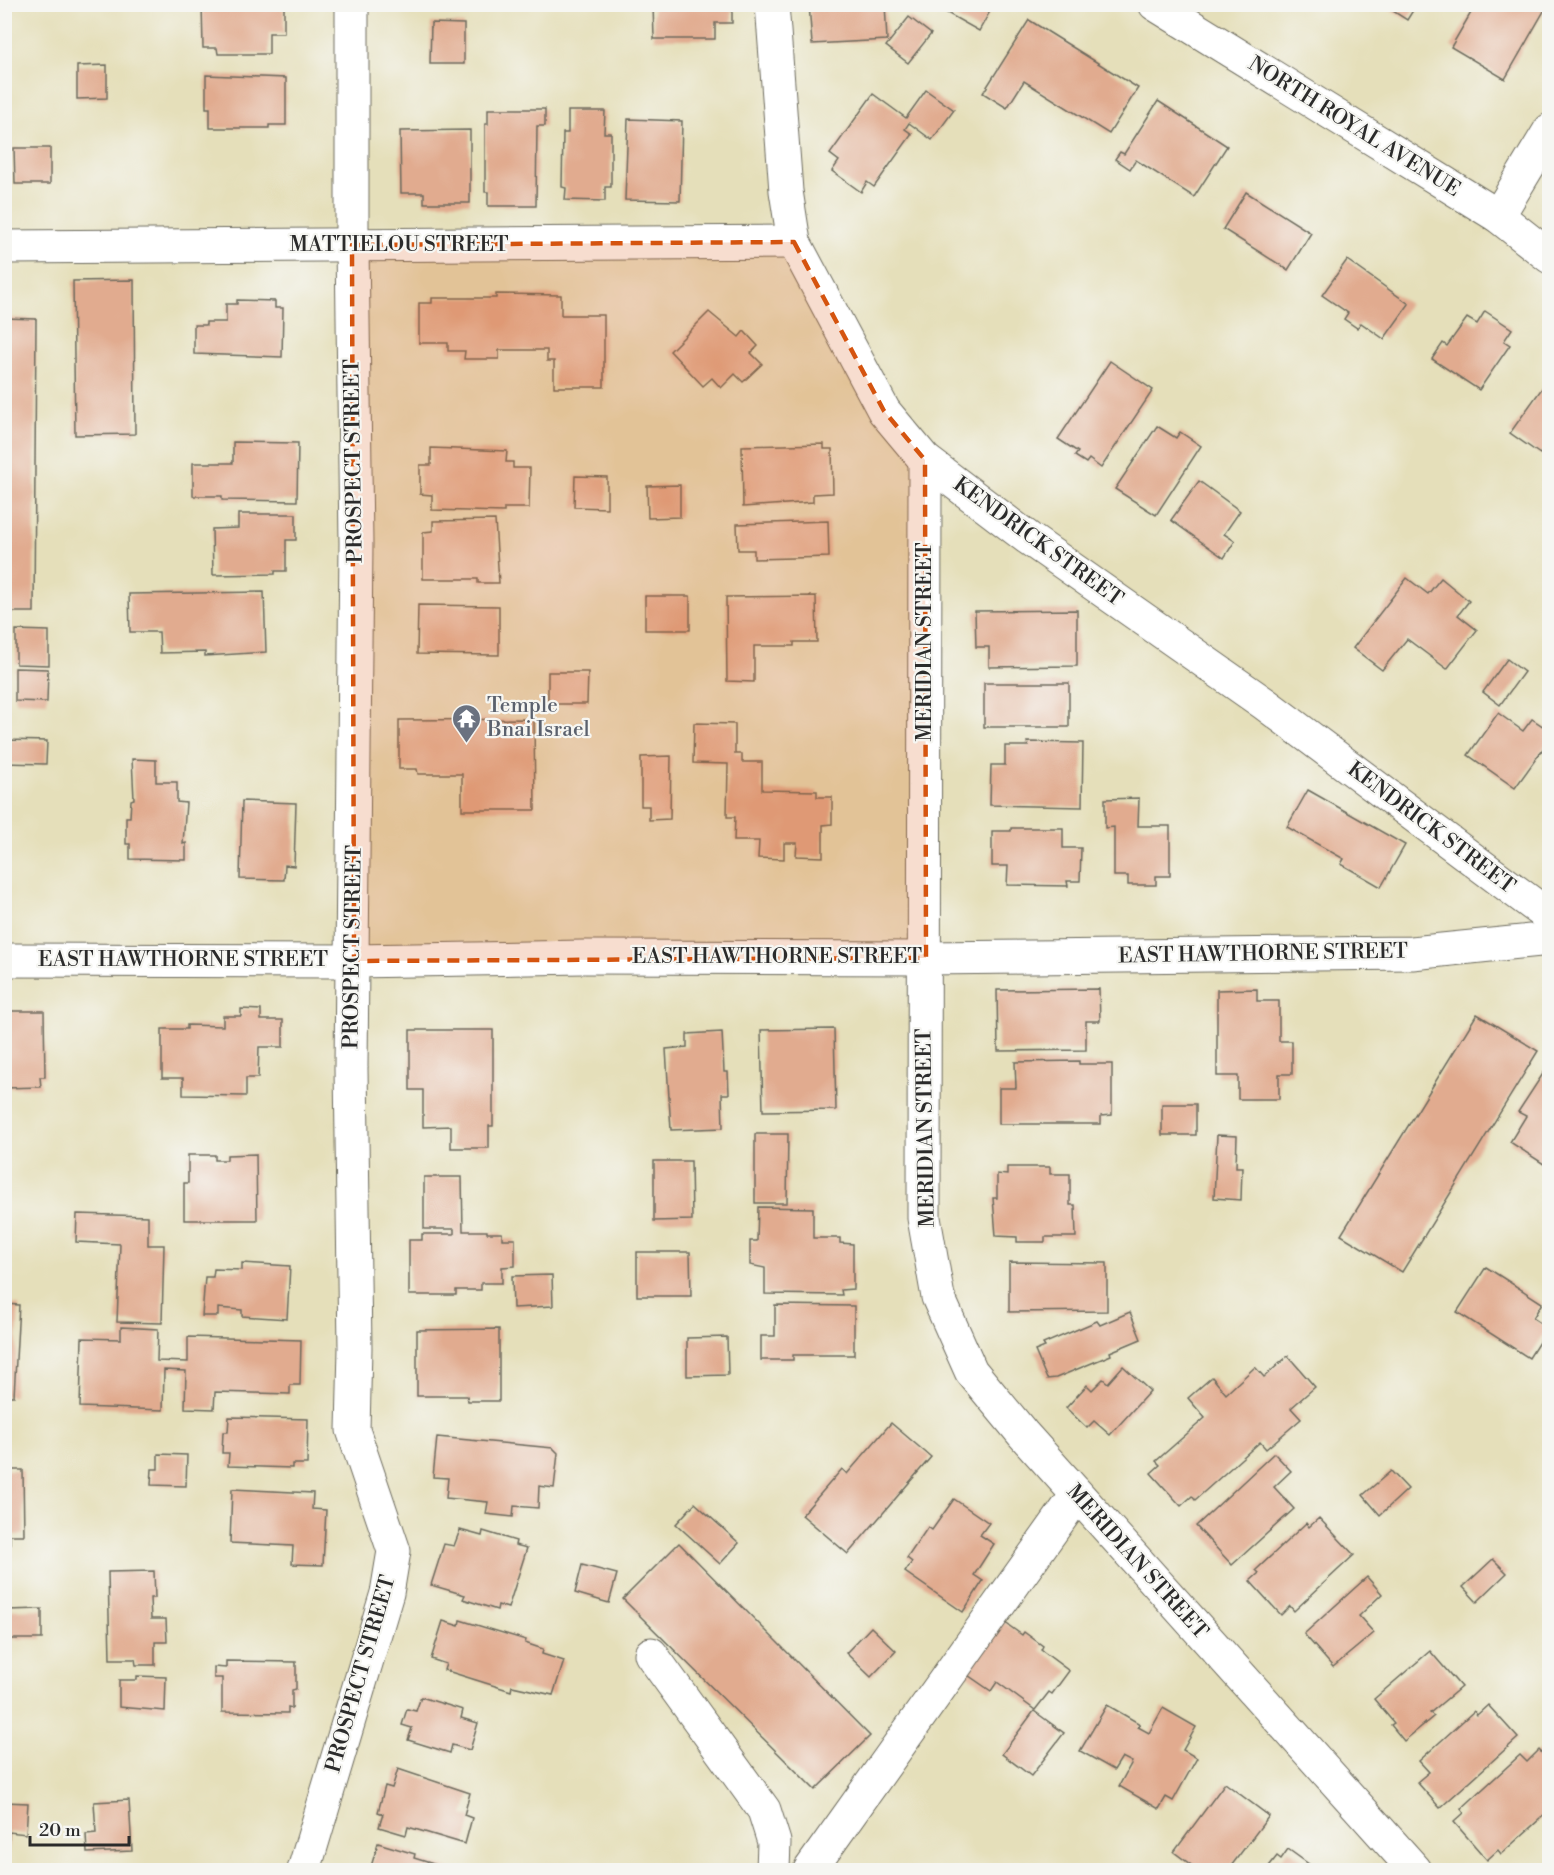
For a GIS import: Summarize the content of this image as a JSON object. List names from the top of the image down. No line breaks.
{"streets":{"street":["NORTH ROYAL AVENUE","MATTIELOU STREET","PROSPECT STREET","KENDRICK STREET","MERIDIAN STREET","EAST HAWTHORNE STREET"]},"crossings":[["MATTIELOU STREET","PROSPECT STREET"],["MATTIELOU STREET","KENDRICK STREET"],["PROSPECT STREET","EAST HAWTHORNE STREET"],["KENDRICK STREET","MERIDIAN STREET"],["MERIDIAN STREET","EAST HAWTHORNE STREET"]],"places":{"temple":["Temple Bnai Israel"]},"scale_bar":"20 m"}
